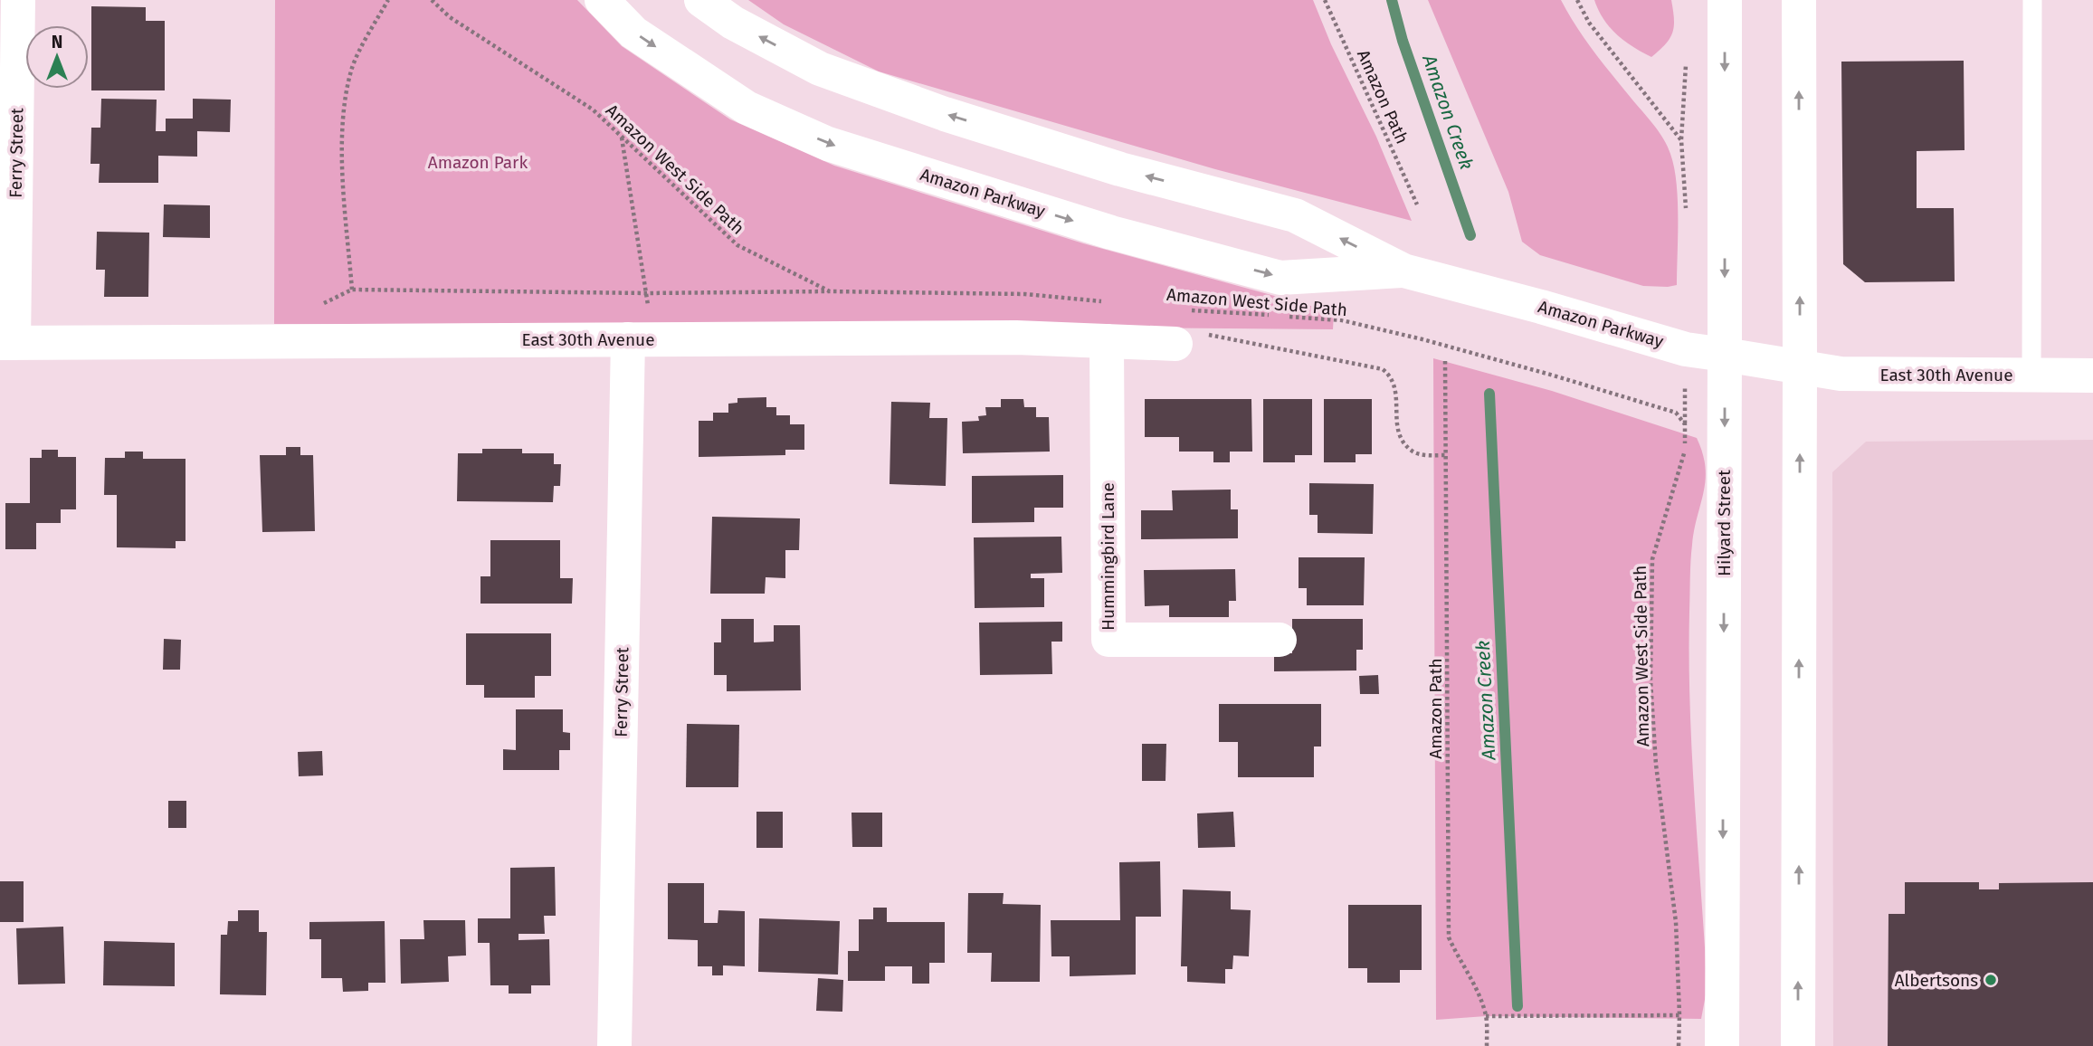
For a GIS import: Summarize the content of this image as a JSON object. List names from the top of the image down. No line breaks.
{"streets":{"main road":["Ferry Street","Amazon Parkway","East 30th Avenue","Hilyard Street","Hummingbird Lane"],"path":["Amazon Path","Amazon West Side Path"]},"crossings":[["Ferry Street","East 30th Avenue"],["Amazon West Side Path","East 30th Avenue"],["Amazon Parkway","East 30th Avenue"],["Amazon Parkway","Hilyard Street"],["East 30th Avenue","Hummingbird Lane"]],"water":["Amazon Creek"],"parks":["Amazon Park"],"places":["Albertsons"],"north":"top"}
